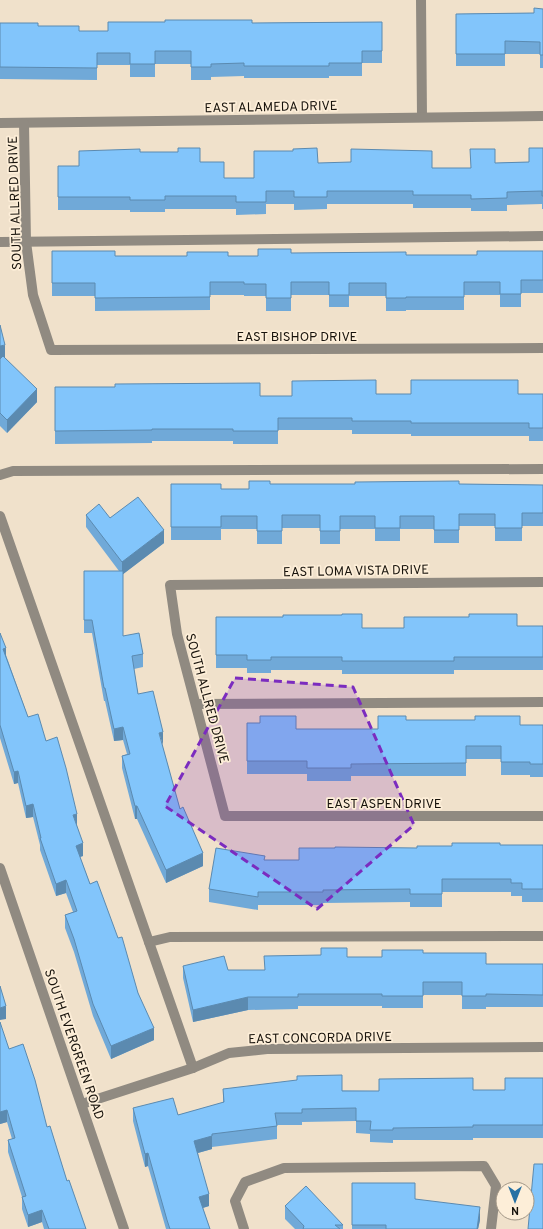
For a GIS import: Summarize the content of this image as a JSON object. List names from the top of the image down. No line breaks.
{"streets":{"street":["EAST ALAMEDA DRIVE","SOUTH ALLRED DRIVE","EAST BISHOP DRIVE","EAST LOMA VISTA DRIVE","EAST ASPEN DRIVE","EAST CONCORDA DRIVE","SOUTH EVERGREEN ROAD"]},"crossings":[["EAST ALAMEDA DRIVE","SOUTH ALLRED DRIVE"],["SOUTH ALLRED DRIVE","EAST BISHOP DRIVE"],["SOUTH ALLRED DRIVE","EAST LOMA VISTA DRIVE"],["SOUTH ALLRED DRIVE","EAST ASPEN DRIVE"],["EAST CONCORDA DRIVE","SOUTH EVERGREEN ROAD"]],"north":"bottom"}
